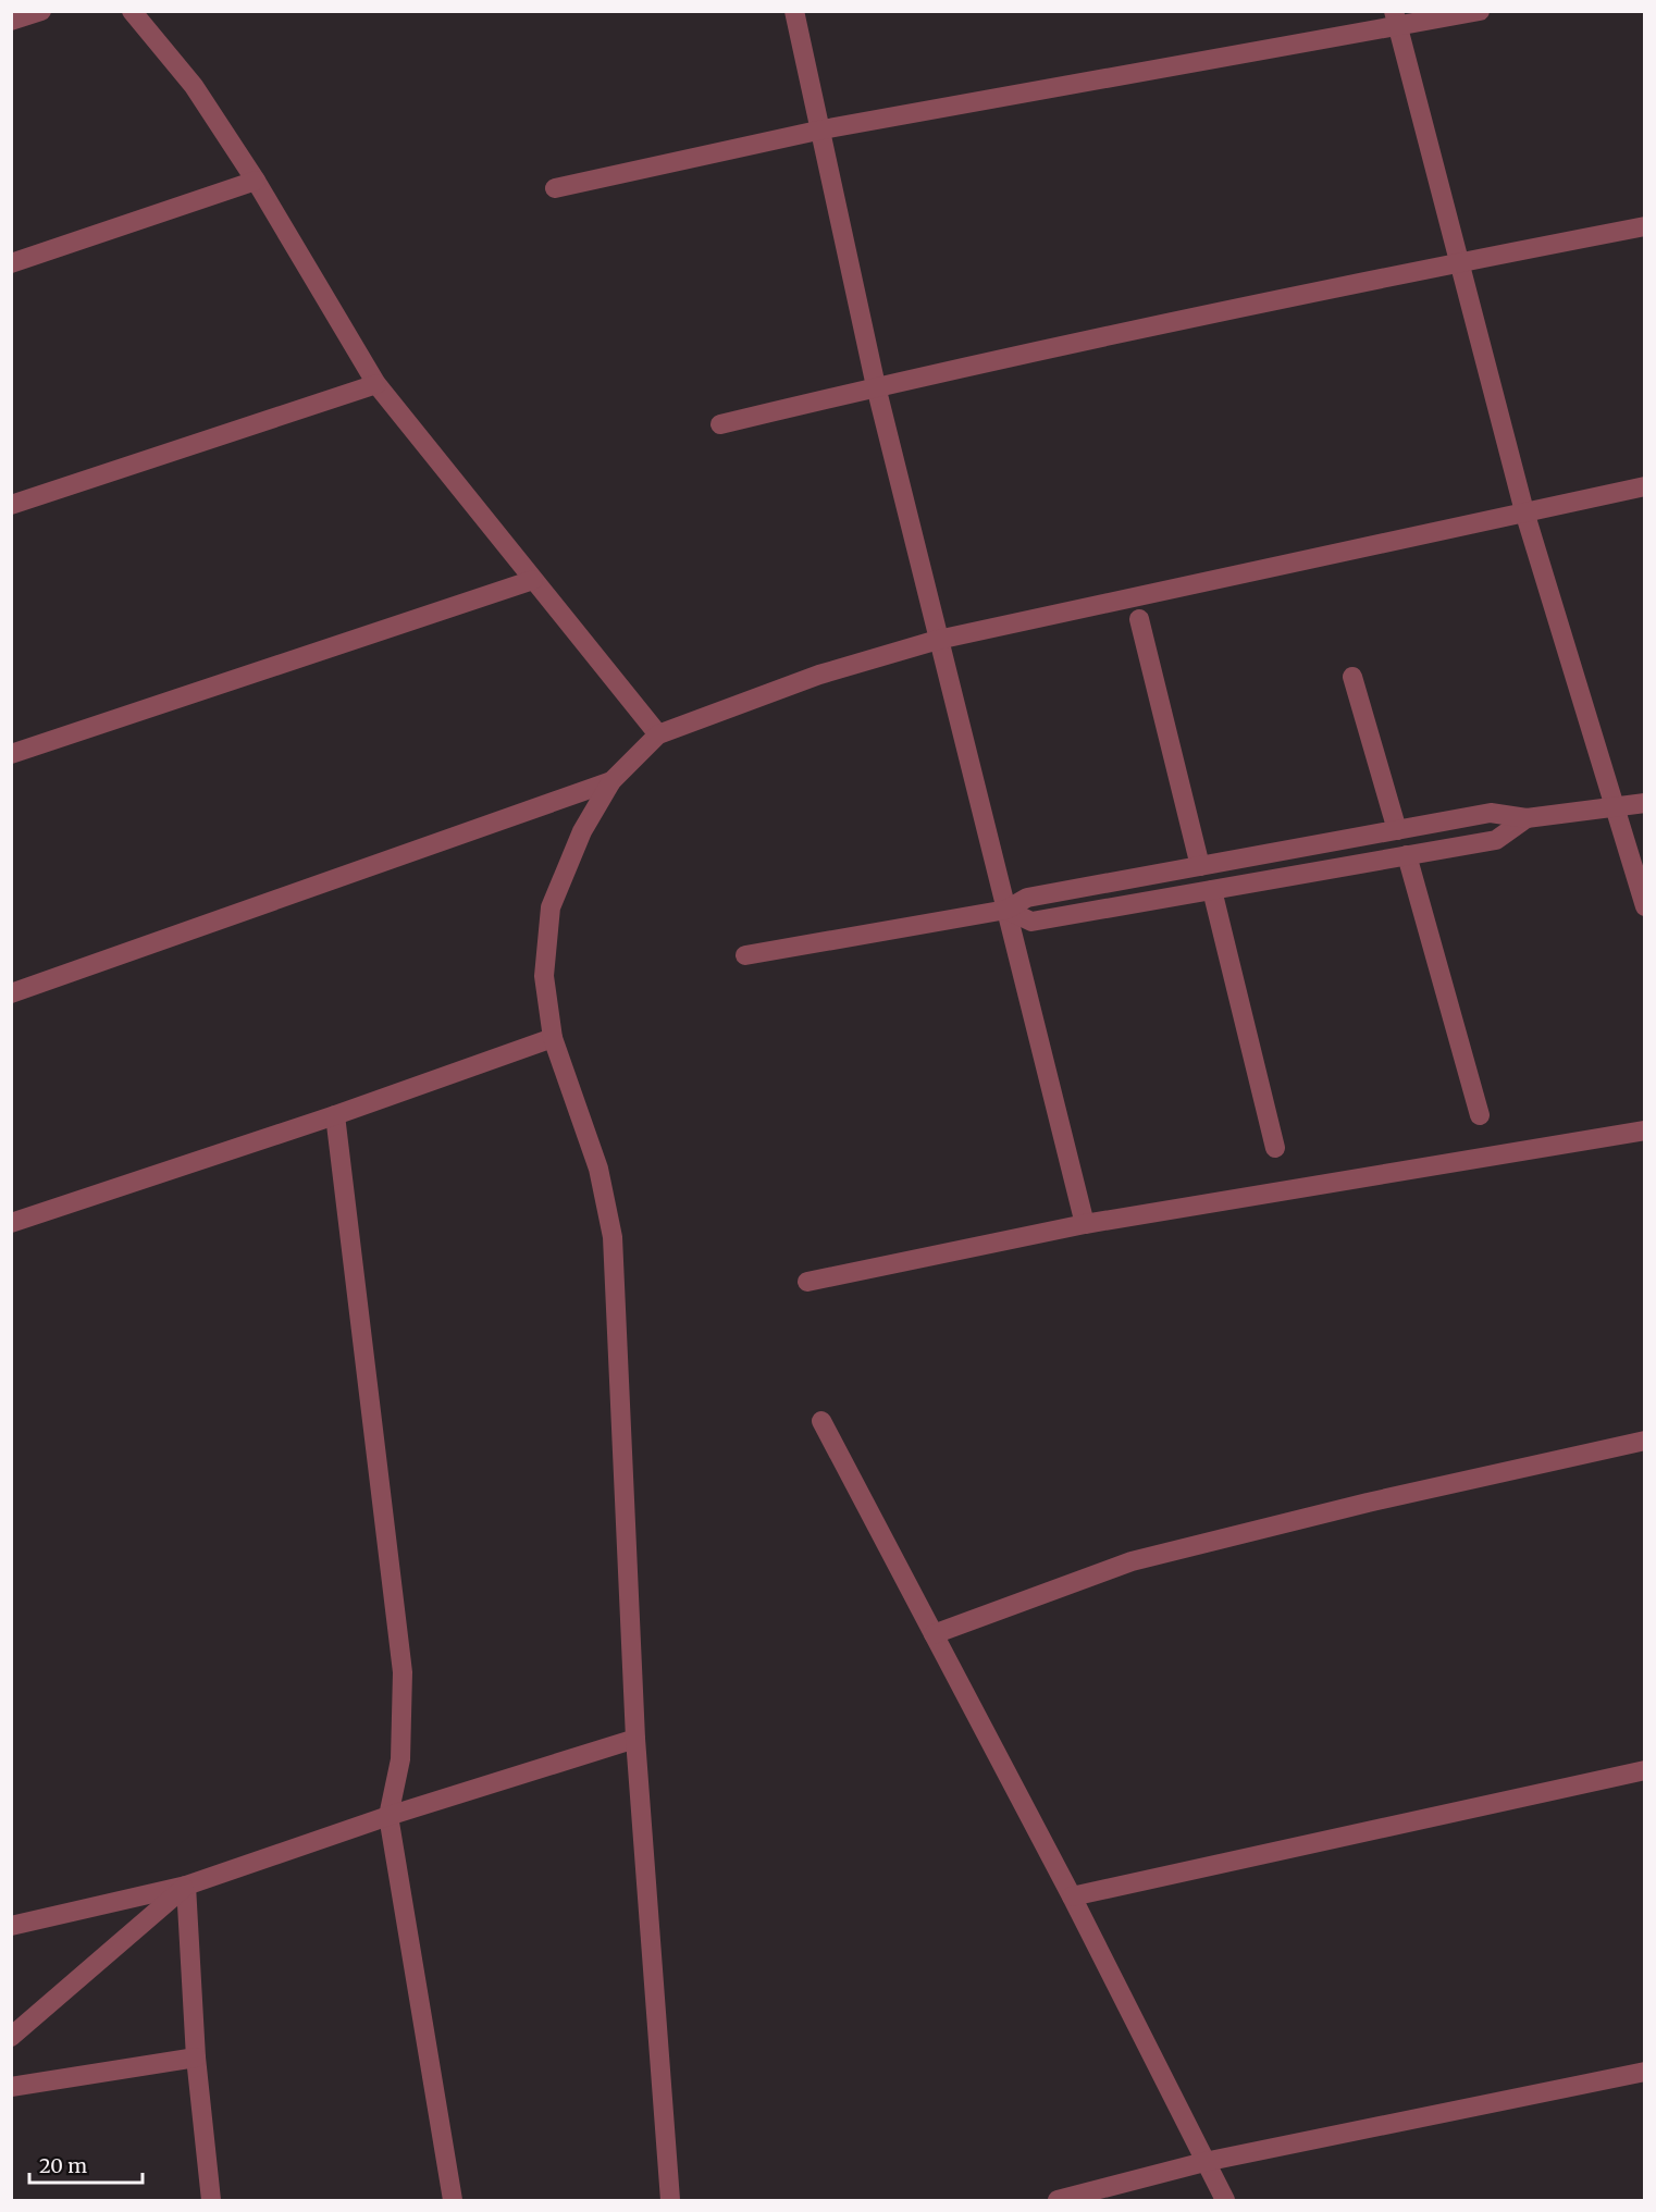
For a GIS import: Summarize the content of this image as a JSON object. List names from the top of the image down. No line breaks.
{"scale_bar":"20 m"}
